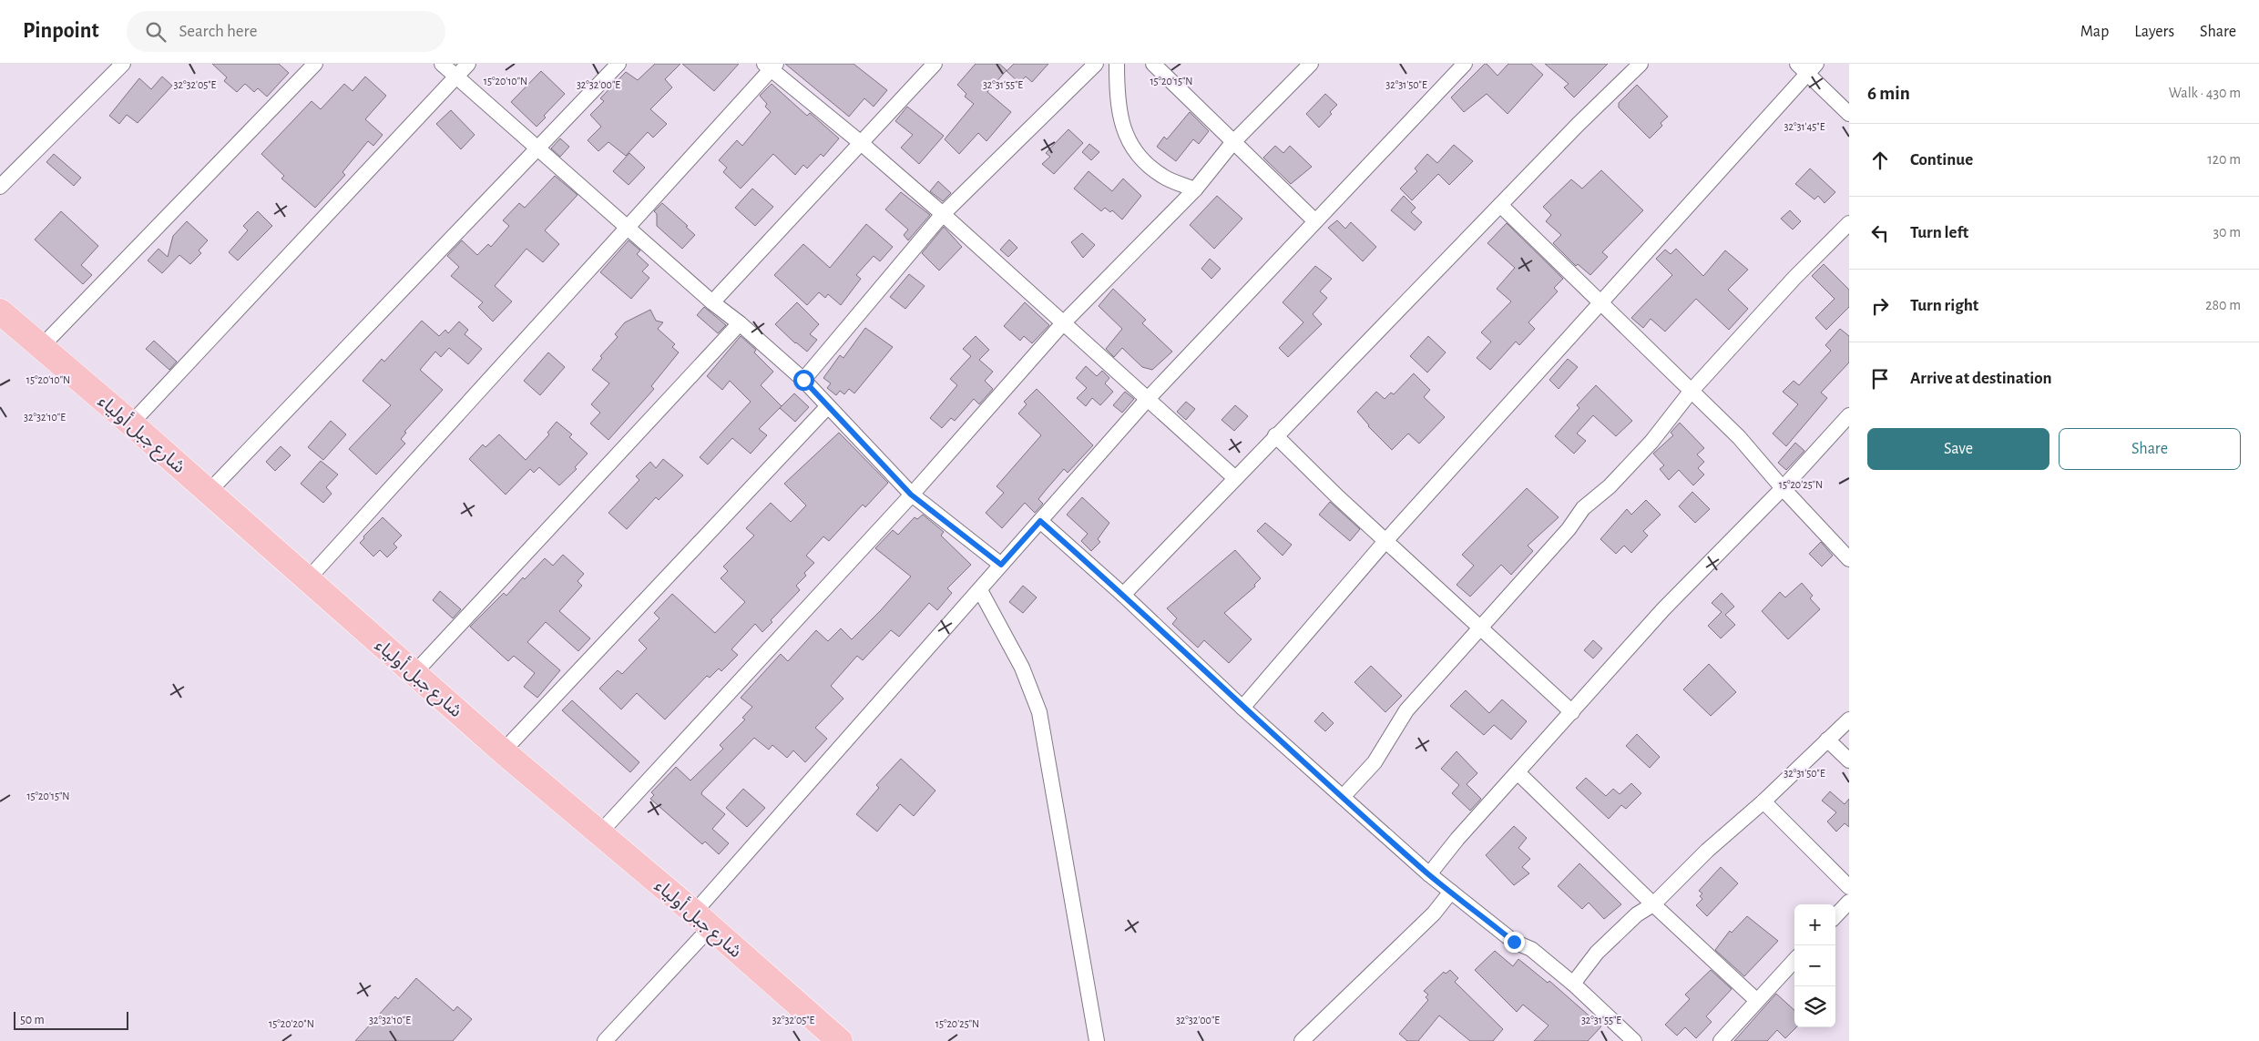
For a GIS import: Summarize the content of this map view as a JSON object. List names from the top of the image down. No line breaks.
{"streets":{"highway":["شارع جبل أولياء"]},"scale_bar":"50 m","page":{"header":"Pinpoint","search":"Search here","nav":["Map","Layers","Share"],"heading":["6 min","Walk · 430 m"],"list":[["Continue","120 m"],["Turn left","30 m"],["Turn right","280 m"],"Arrive at destination"],"buttons":["Save","Share"],"map_buttons":["+","−"],"scale":"50 m"},"coordinates":["15°20'10\"N","15°20'15\"N","32°32'05\"E","32°32'00\"E","32°31'55\"E","32°31'50\"E","32°31'45\"E","32°32'10\"E","15°20'25\"N","15°20'20\"N"]}
